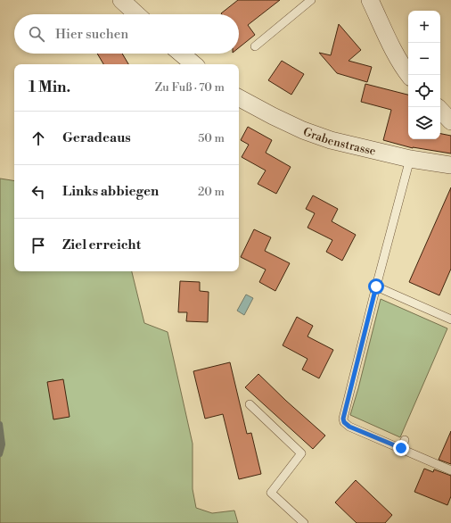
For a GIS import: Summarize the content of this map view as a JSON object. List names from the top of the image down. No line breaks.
{"streets":{"street":["Grabenstrasse"]},"page":{"map_buttons":["+","−"],"search":"Hier suchen","heading":["1 Min.","Zu Fuß · 70 m"],"list":[["Geradeaus","50 m"],["Links abbiegen","20 m"],"Ziel erreicht"]}}
